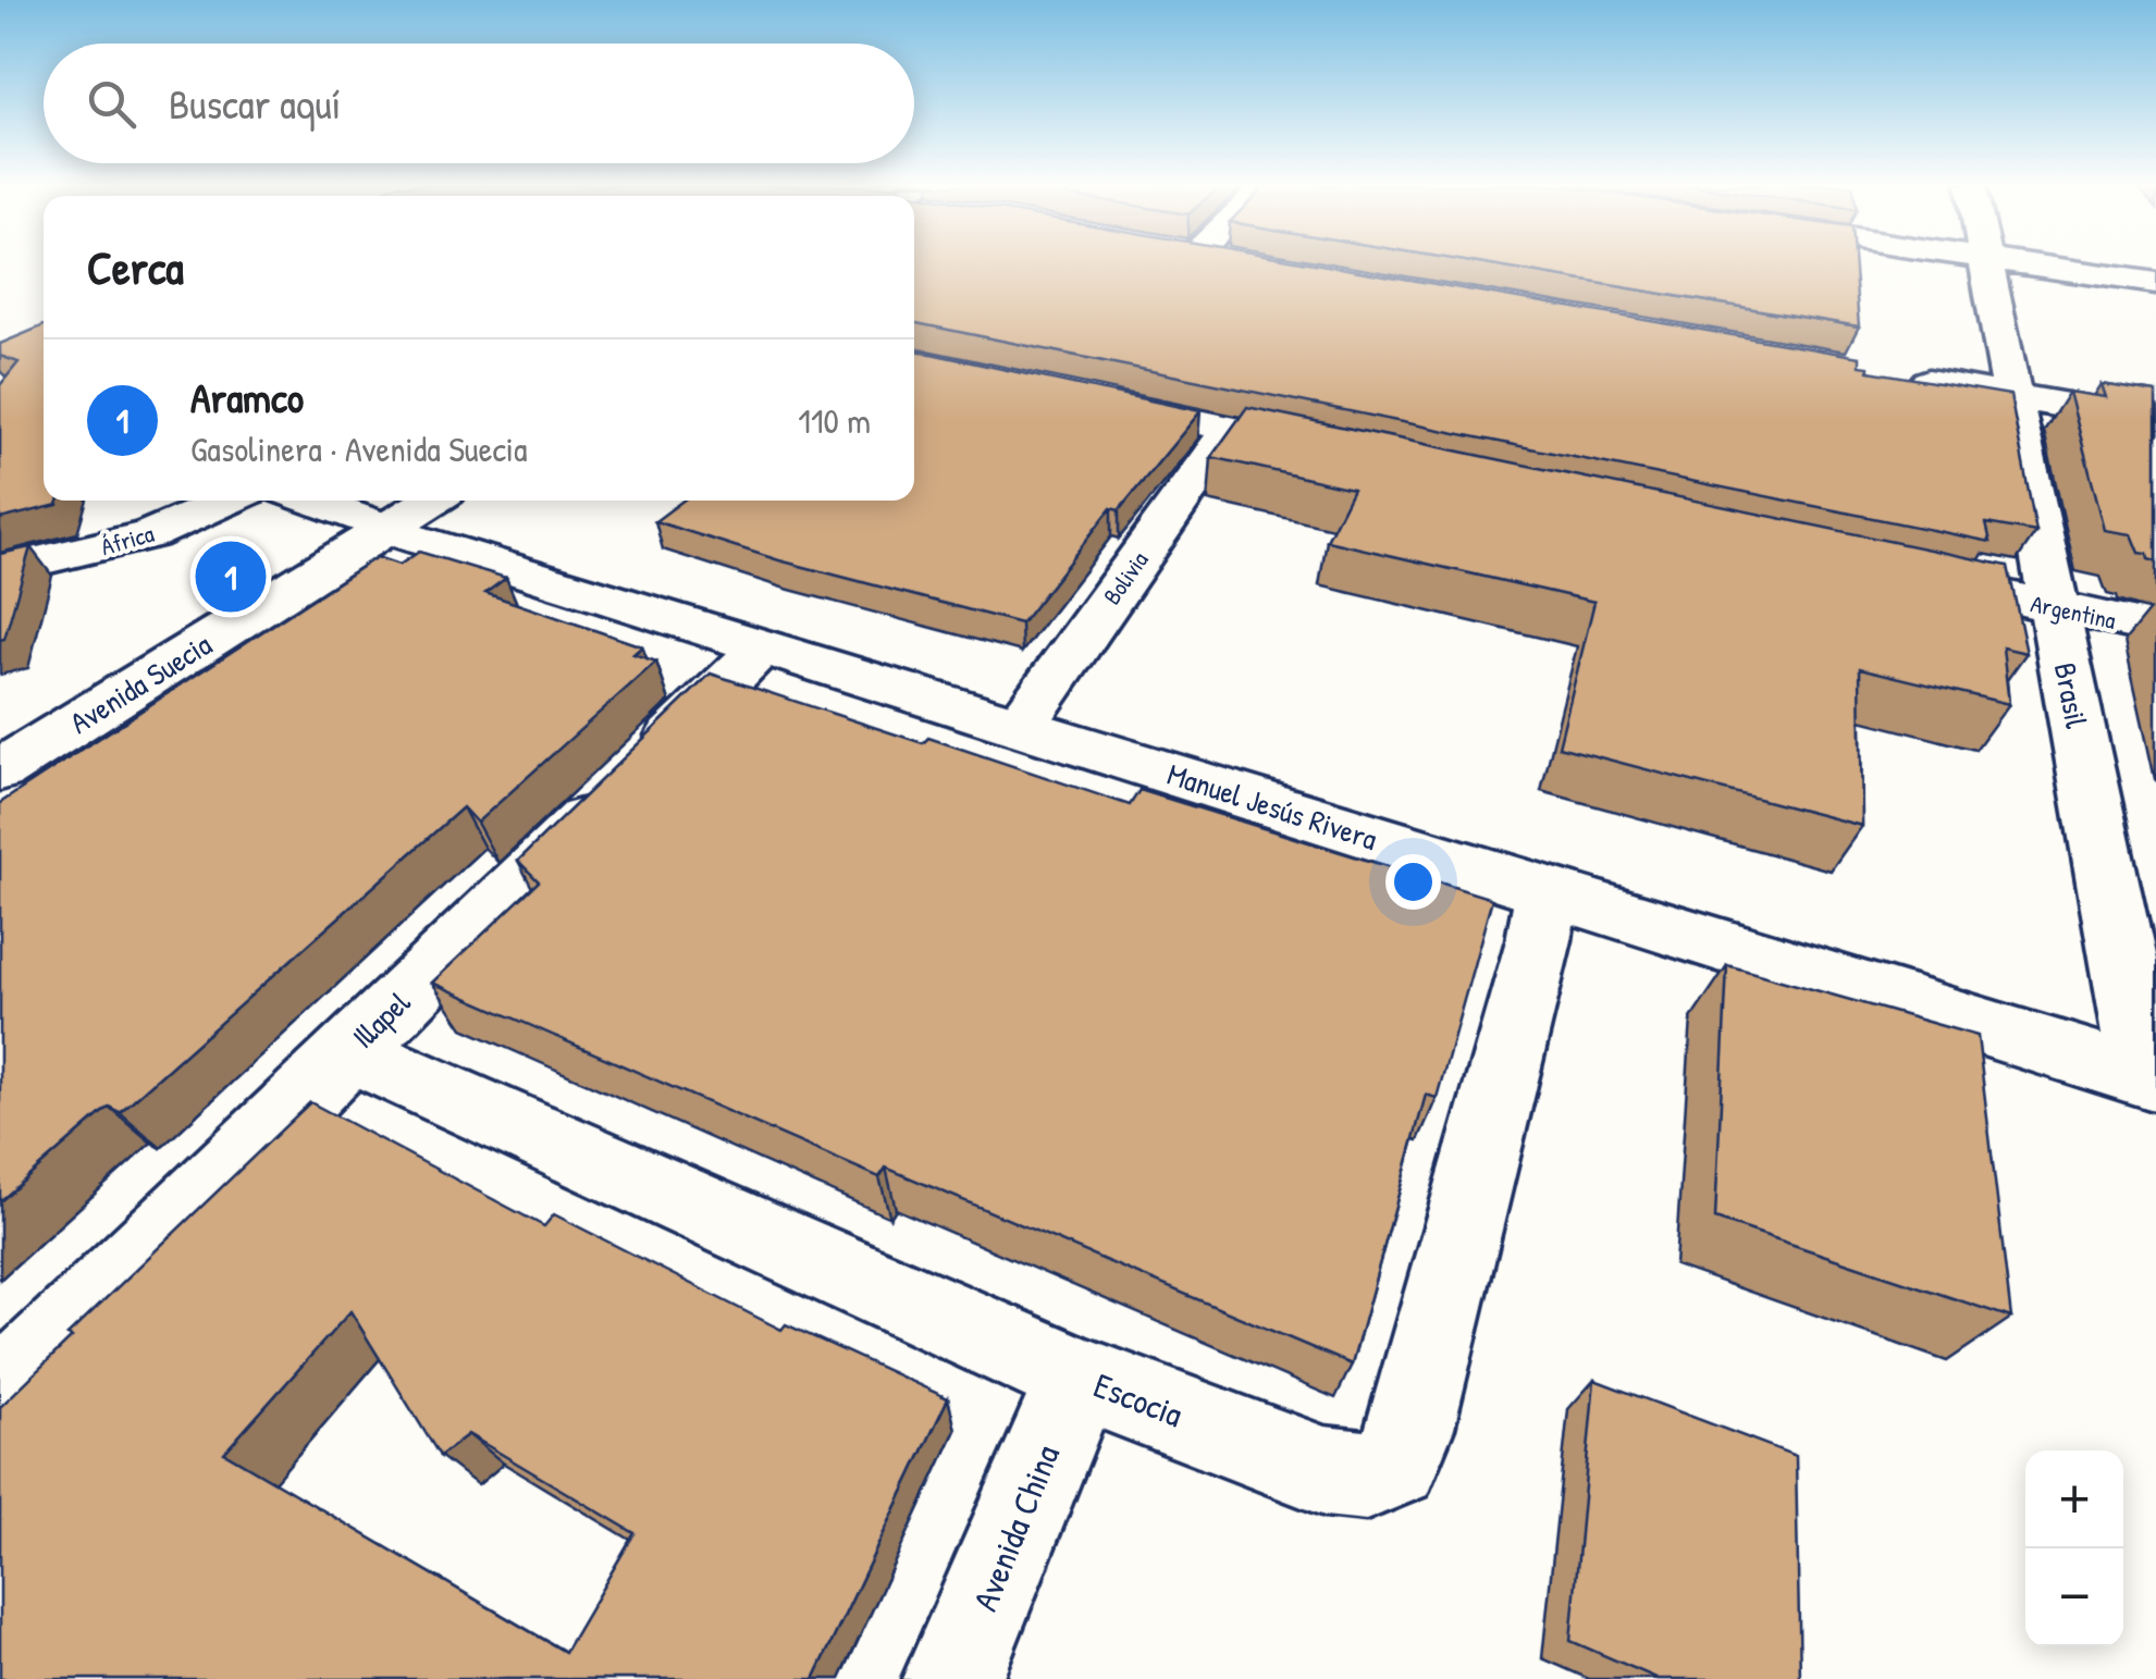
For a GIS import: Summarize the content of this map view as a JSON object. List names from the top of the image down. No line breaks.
{"streets":{"street":["África","Bolivia","Argentina","Avenida Suecia","Brasil","Manuel Jesús Rivera","Illapel","Escocia","Avenida China"]},"crossings":[["Bolivia","Manuel Jesús Rivera"],["Argentina","Brasil"],["Avenida Suecia","Manuel Jesús Rivera"],["Brasil","Manuel Jesús Rivera"],["Manuel Jesús Rivera","Illapel"],["Manuel Jesús Rivera","Escocia"],["Illapel","Escocia"],["Escocia","Avenida China"]],"page":{"search":"Buscar aquí","heading":"Cerca","list":[{"mark":"1","name":"Aramco","note":"Gasolinera · Avenida Suecia","value":"110 m"}],"pins":"1","map_buttons":["+","−"]}}
